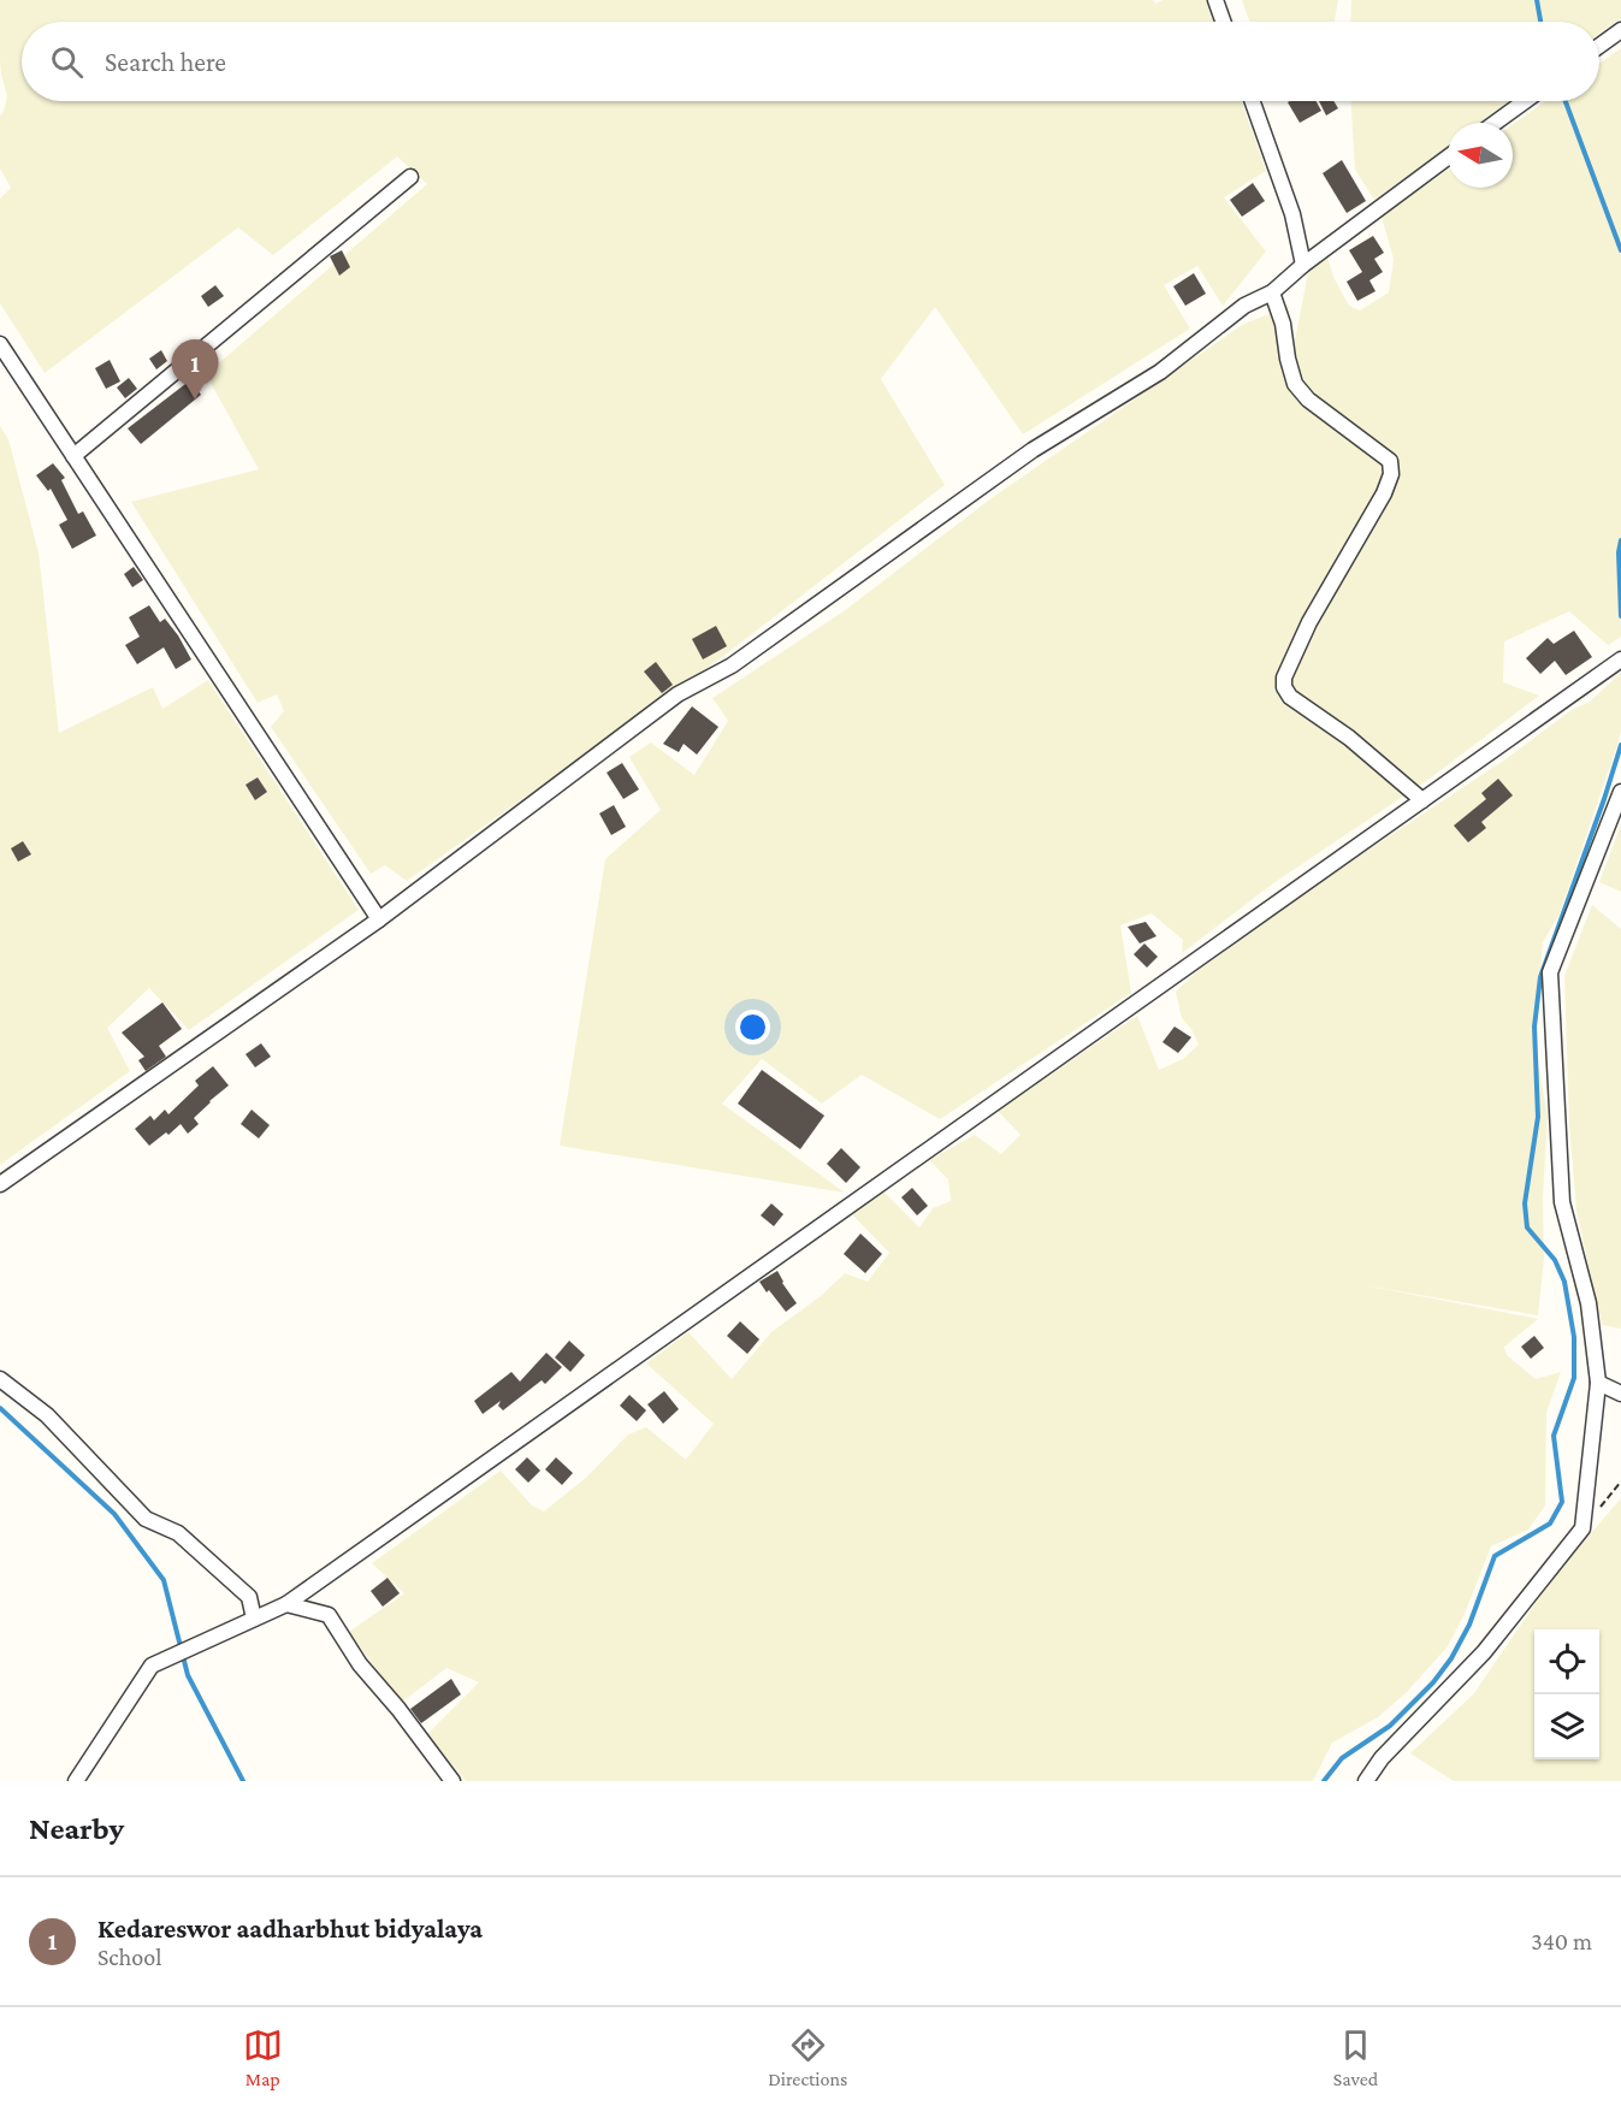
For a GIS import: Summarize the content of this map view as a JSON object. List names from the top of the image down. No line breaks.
{"north":"left","page":{"search":"Search here","pins":"1","heading":"Nearby","list":[{"mark":"1","name":"Kedareswor aadharbhut bidyalaya","note":"School","value":"340 m"}],"nav":["Map","Directions","Saved"]}}
